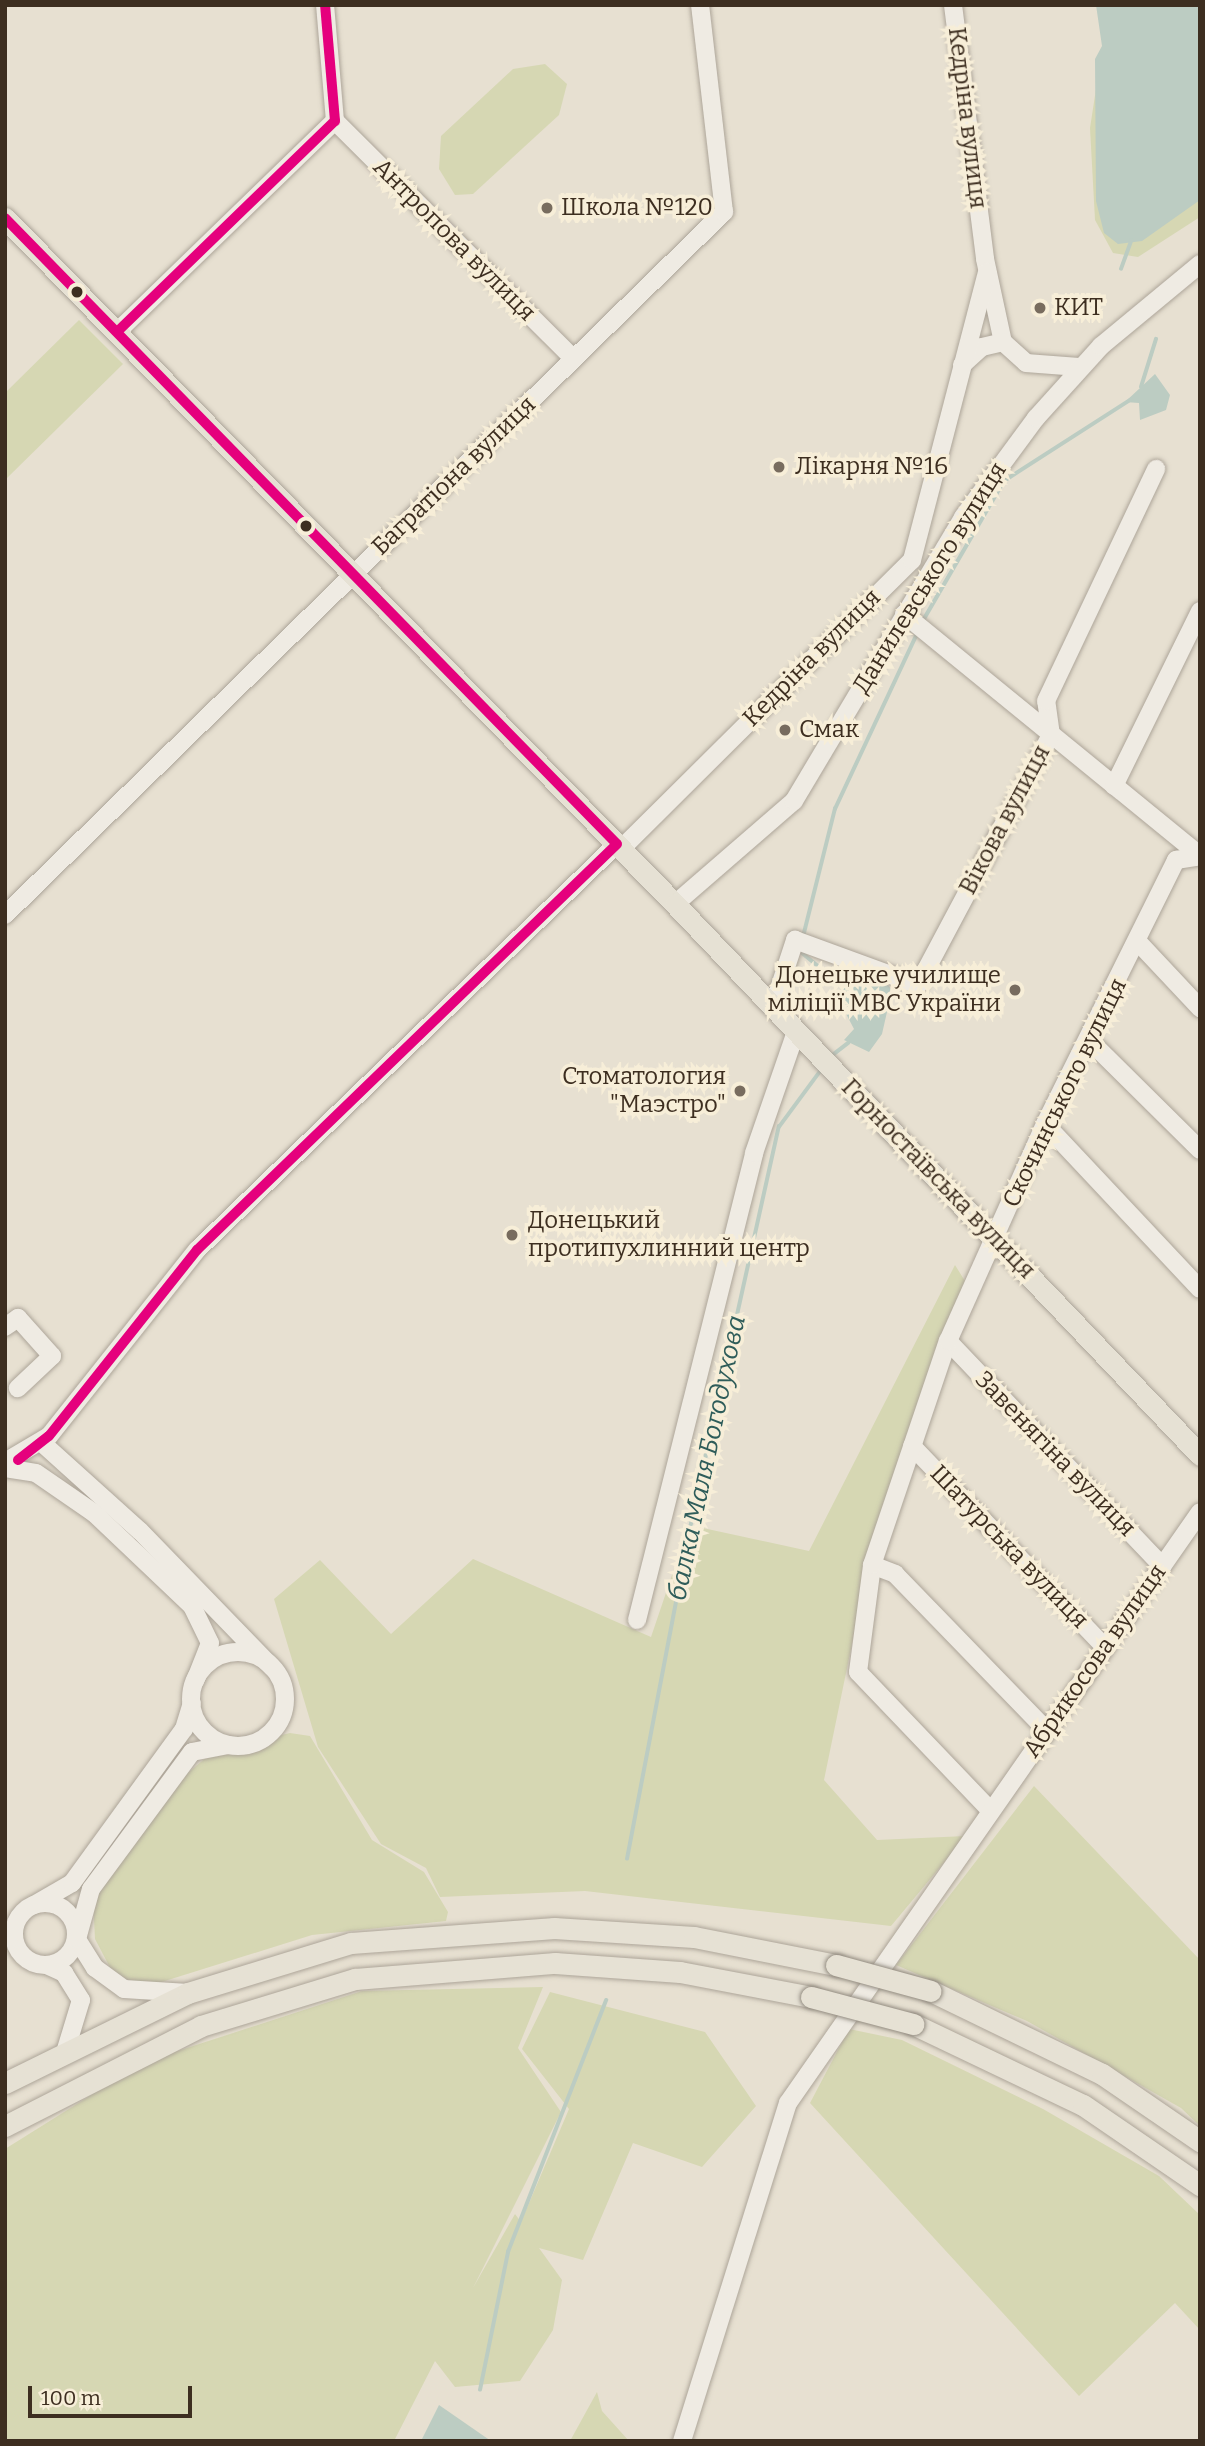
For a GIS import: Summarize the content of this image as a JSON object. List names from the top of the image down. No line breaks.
{"streets":{"main road":["Горностаївська вулиця"],"street":["Кедріна вулиця","Антропова вулиця","Багратіона вулиця","Данилевського вулиця","Вікова вулиця","Скочинського вулиця","Завенягіна вулиця","Шатурська вулиця","Абрикосова вулиця"]},"crossings":[["Кедріна вулиця","Горностаївська вулиця"],["Антропова вулиця","Багратіона вулиця"],["Багратіона вулиця","Горностаївська вулиця"],["Данилевського вулиця","Горностаївська вулиця"],["Вікова вулиця","Горностаївська вулиця"],["Скочинського вулиця","Горностаївська вулиця"],["Скочинського вулиця","Завенягіна вулиця"],["Скочинського вулиця","Шатурська вулиця"],["Скочинського вулиця","Абрикосова вулиця"],["Завенягіна вулиця","Абрикосова вулиця"],["Шатурська вулиця","Абрикосова вулиця"]],"water":["балка Маля Богодухова"],"places":["Школа №120","КИТ","Лікарня №16","Смак","Донецьке училище міліції МВС України","Стоматология \"Маэстро\"","Донецький протипухлинний центр"],"scale_bar":"100 m"}
